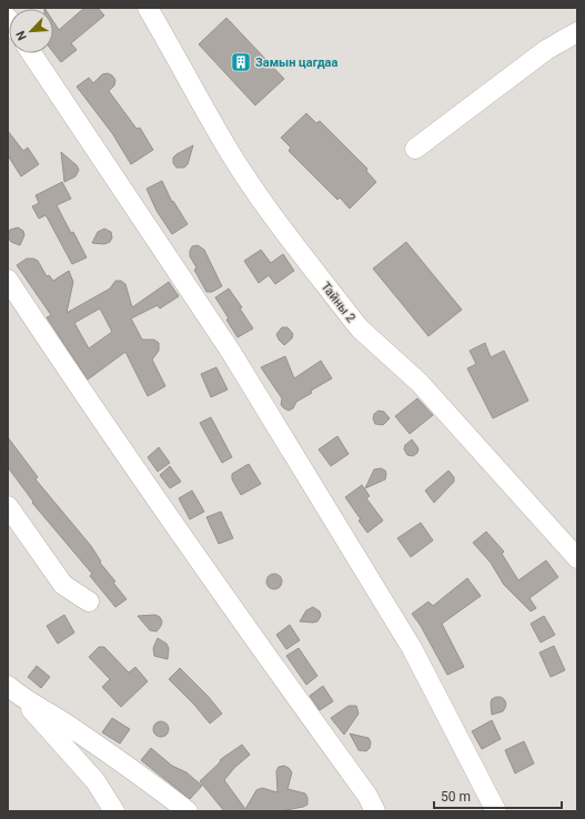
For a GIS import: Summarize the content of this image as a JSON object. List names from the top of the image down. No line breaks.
{"streets":{"street":["Тайны 2"]},"places":{"building":["Замын цагдаа"]},"scale_bar":"50 m","north":"bottom left"}
